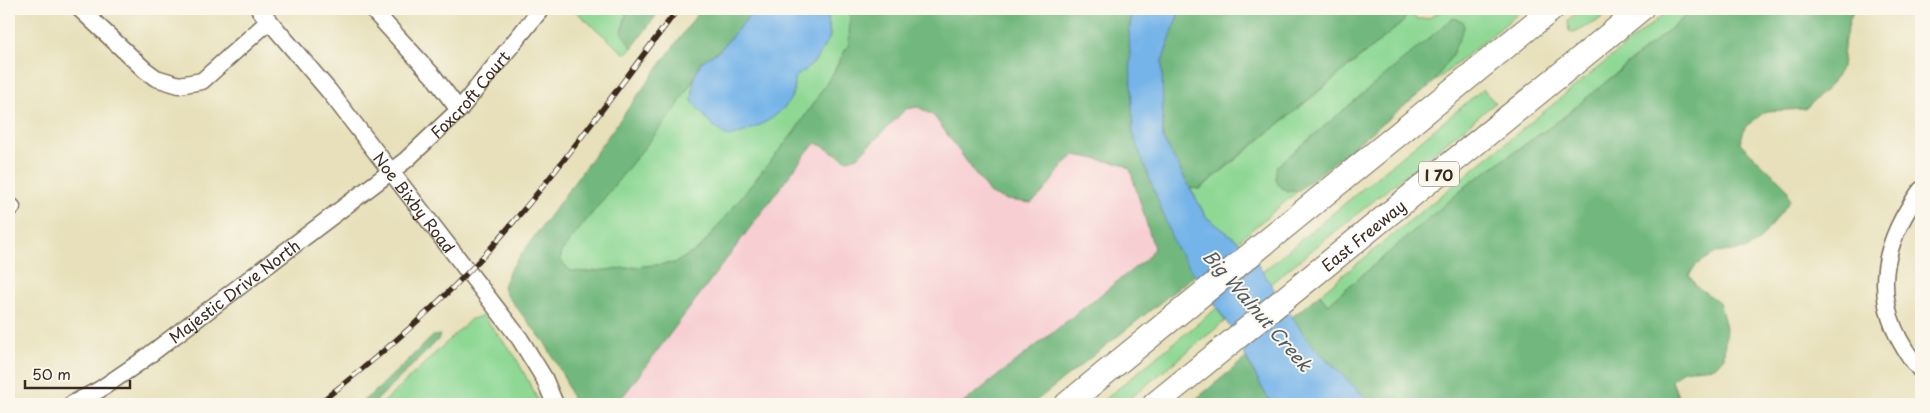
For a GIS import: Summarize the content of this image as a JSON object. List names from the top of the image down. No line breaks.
{"streets":{"highway":["I 70","East Freeway"],"street":["Foxcroft Court","Noe Bixby Road","Majestic Drive North"]},"crossings":[["Foxcroft Court","Noe Bixby Road"],["Foxcroft Court","Majestic Drive North"],["Noe Bixby Road","Majestic Drive North"]],"water":["Big Walnut Creek"],"scale_bar":"50 m"}
